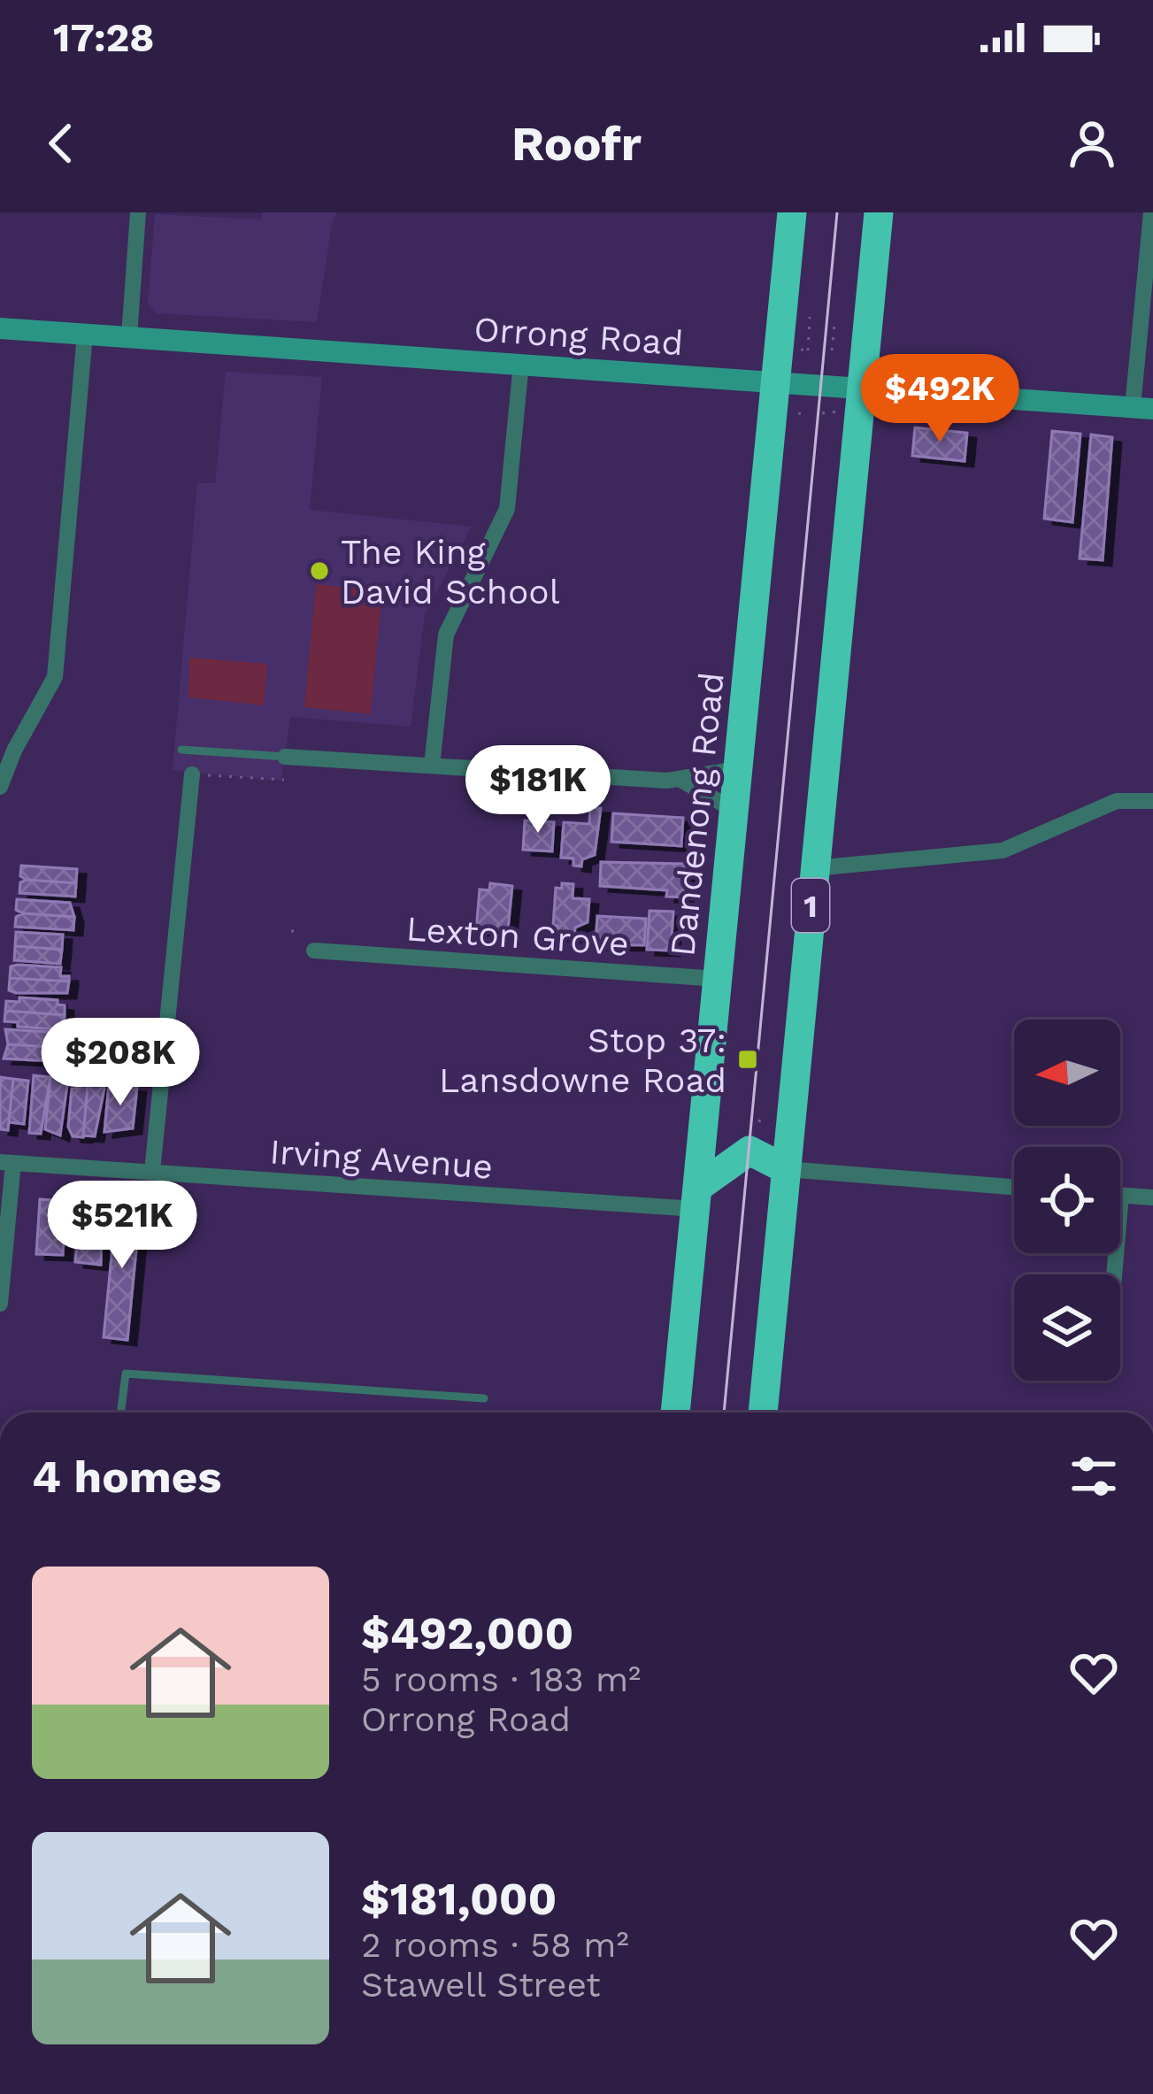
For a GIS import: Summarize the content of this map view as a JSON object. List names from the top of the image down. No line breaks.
{"streets":{"highway":["Dandenong Road","1"],"main road":["Orrong Road"],"street":["Lexton Grove","Irving Avenue"]},"crossings":[["Orrong Road","Dandenong Road"],["Orrong Road","1"],["Dandenong Road","Lexton Grove"],["Dandenong Road","Irving Avenue"]],"places":{"other":["The King David School"],"transit":["Stop 37: Lansdowne Road"]},"north":"left","page":{"status":"17:28","header":"Roofr","price":["$492K","$181K","$208K","$521K"],"heading":"4 homes","list":[{"name":"$492,000","note":"5 rooms · 183 m² · Orrong Road"},{"name":"$181,000","note":"2 rooms · 58 m² · Stawell Street"}]}}
